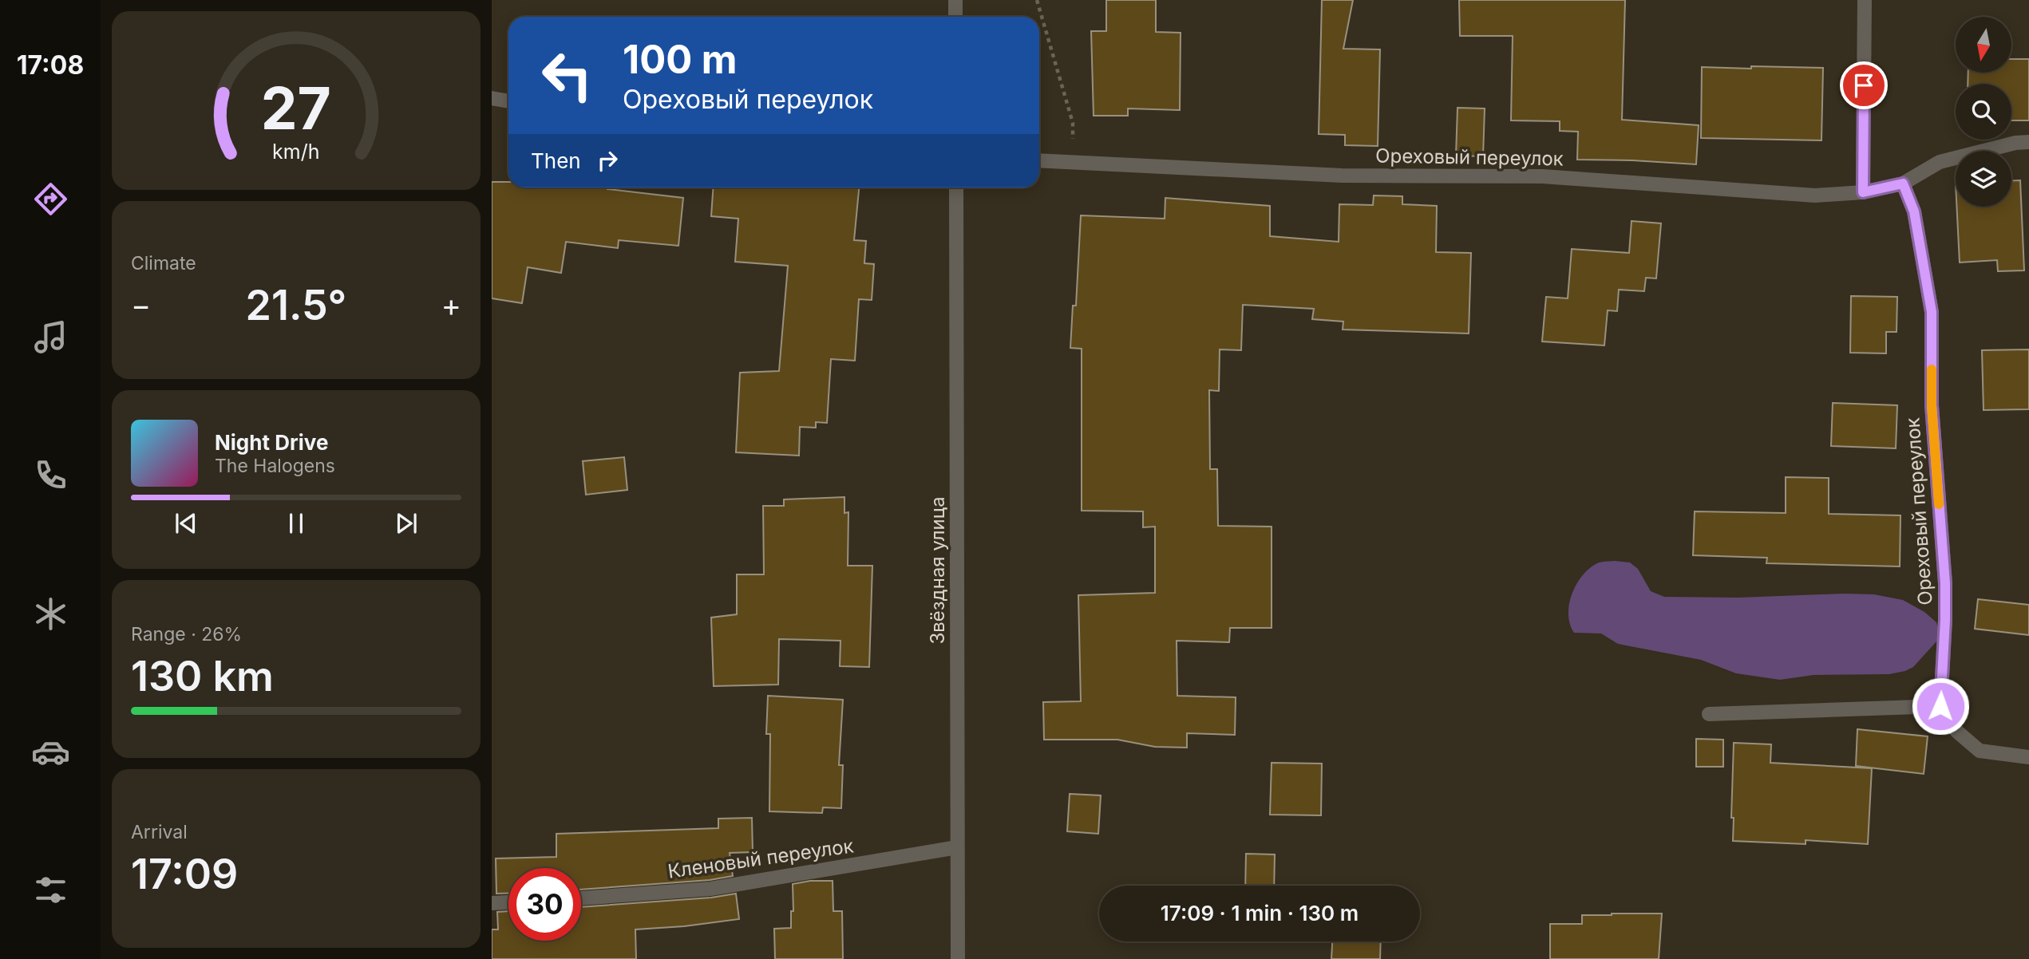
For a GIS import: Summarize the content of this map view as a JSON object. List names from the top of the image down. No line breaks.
{"streets":{"street":["Ореховый переулок","Звёздная улица","Кленовый переулок"]},"crossings":[["Звёздная улица","Кленовый переулок"]],"north":"bottom","page":{"tabs":"17:08","turn":["100 m","Ореховый переулок"],"then":"Then","tile":["Climate",["Range · 26%","130 km"],["Arrival","17:09"]],"heat":["−","21.5°","+"],"song":["Night Drive","The Halogens"],"limit":"30","trip":"17:09 · 1 min · 130 m","gauge":["27","km/h"]}}
